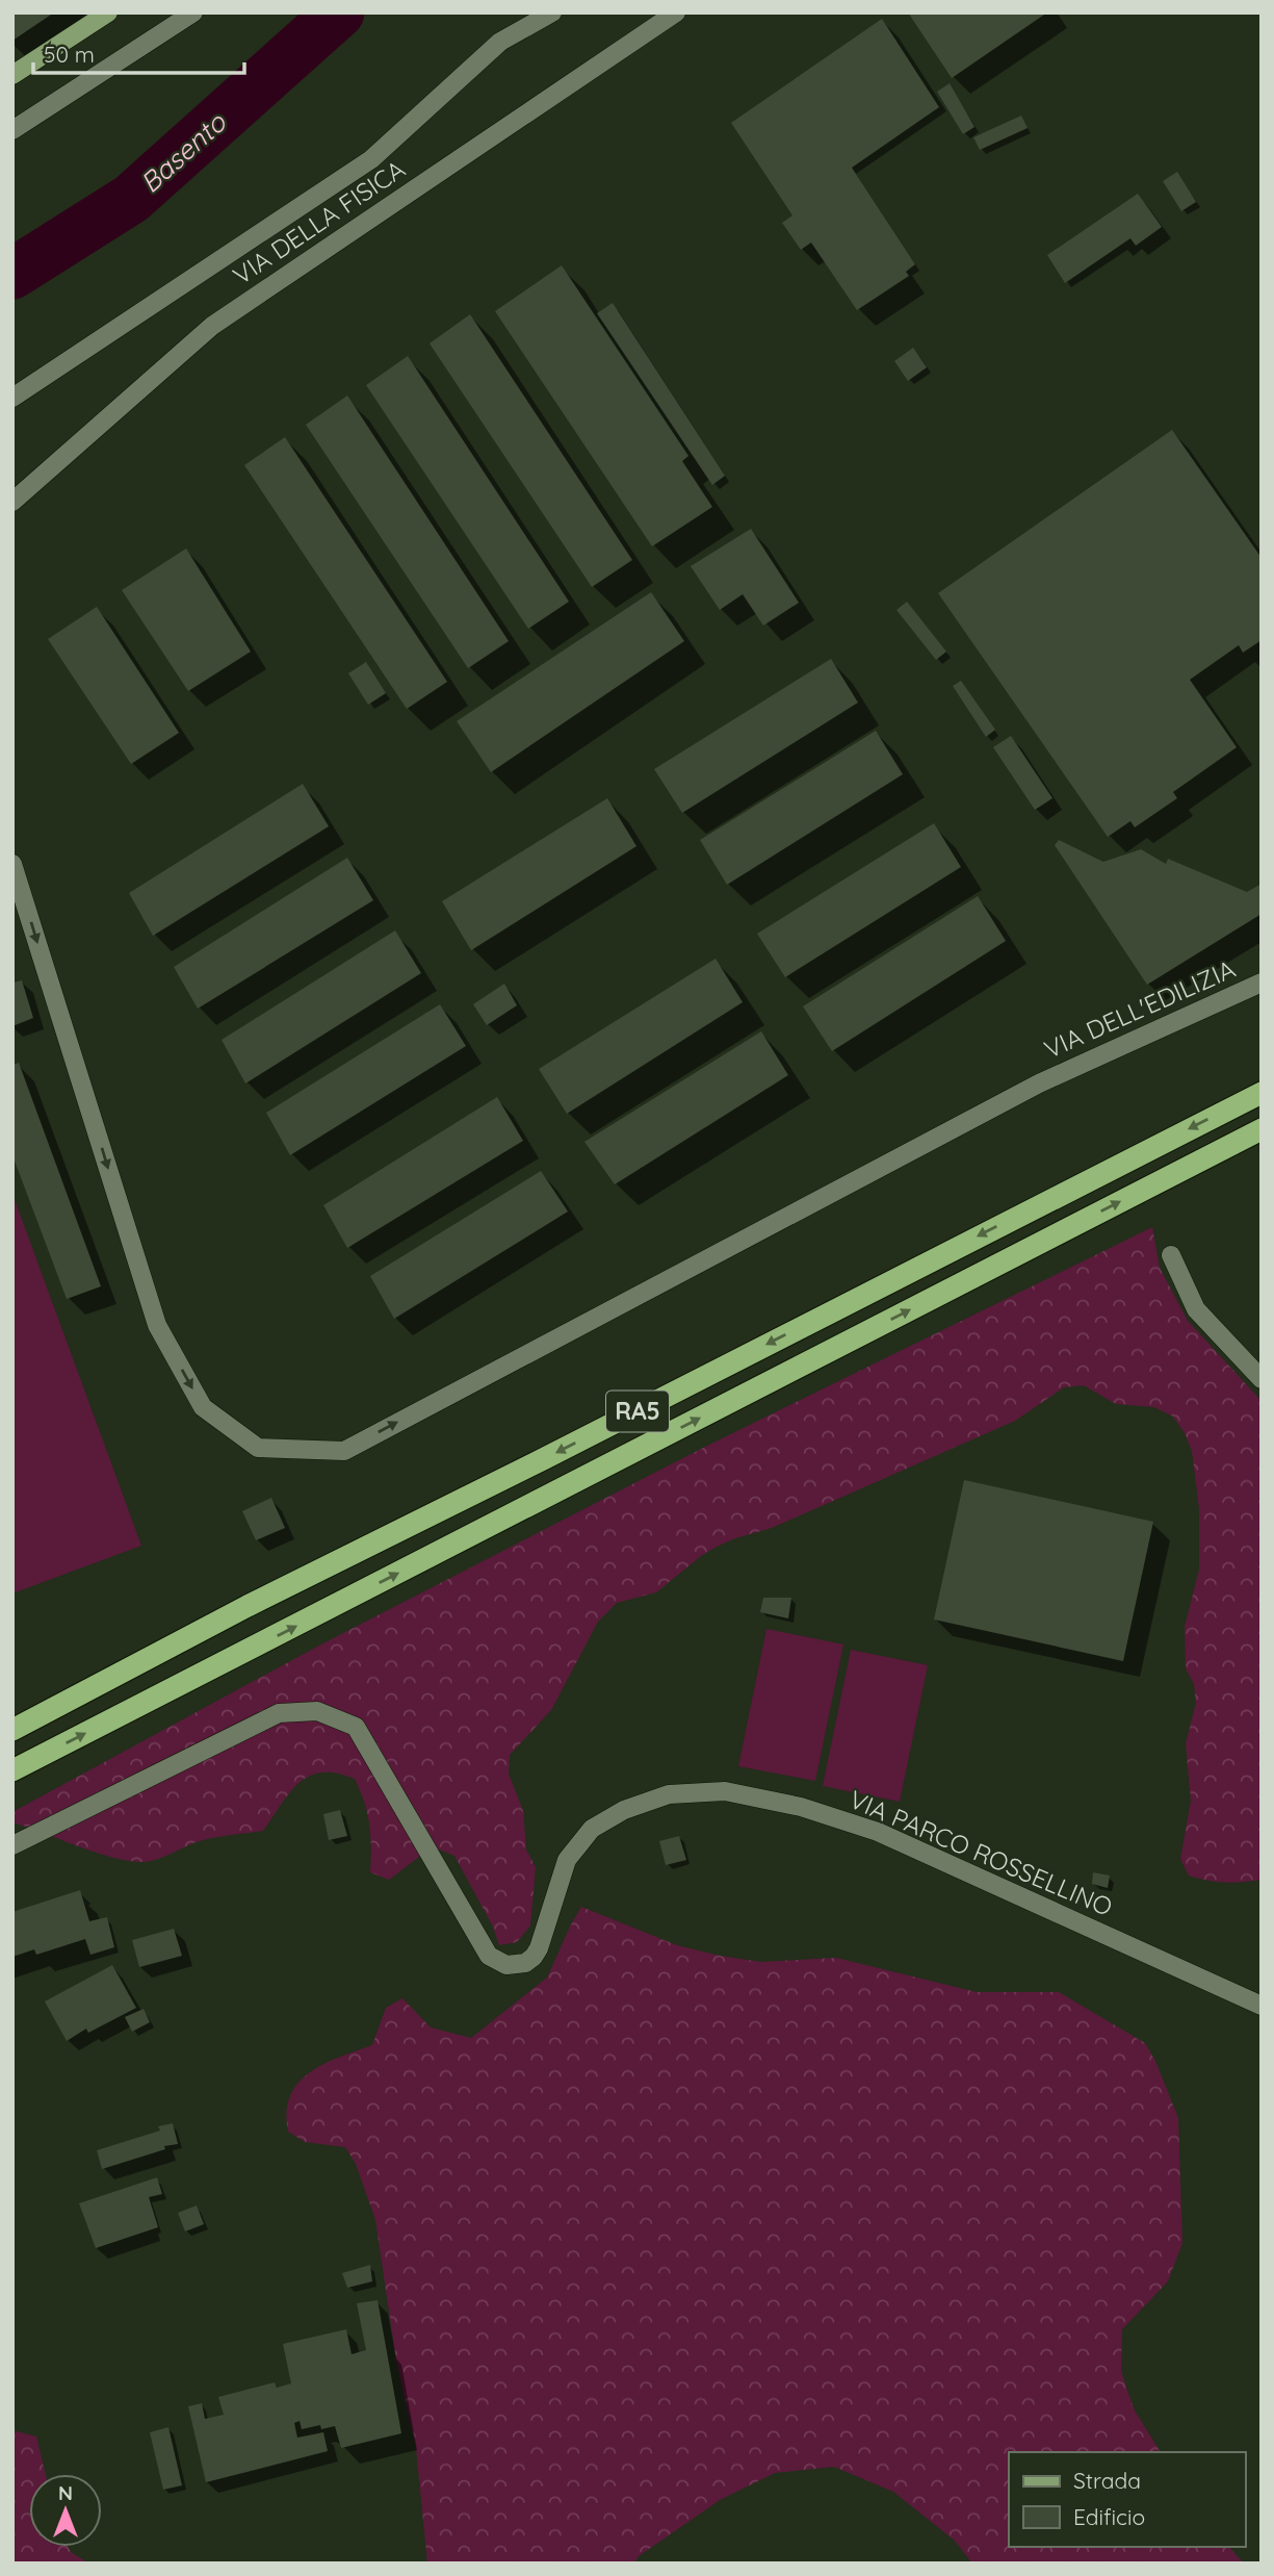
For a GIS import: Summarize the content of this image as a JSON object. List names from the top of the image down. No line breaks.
{"streets":{"highway":["RA5"],"street":["VIA DELLA FISICA","VIA DELL'EDILIZIA","VIA PARCO ROSSELLINO"]},"water":["Basento"],"legend":["Strada","Edificio"],"scale_bar":"50 m","north":"top"}
